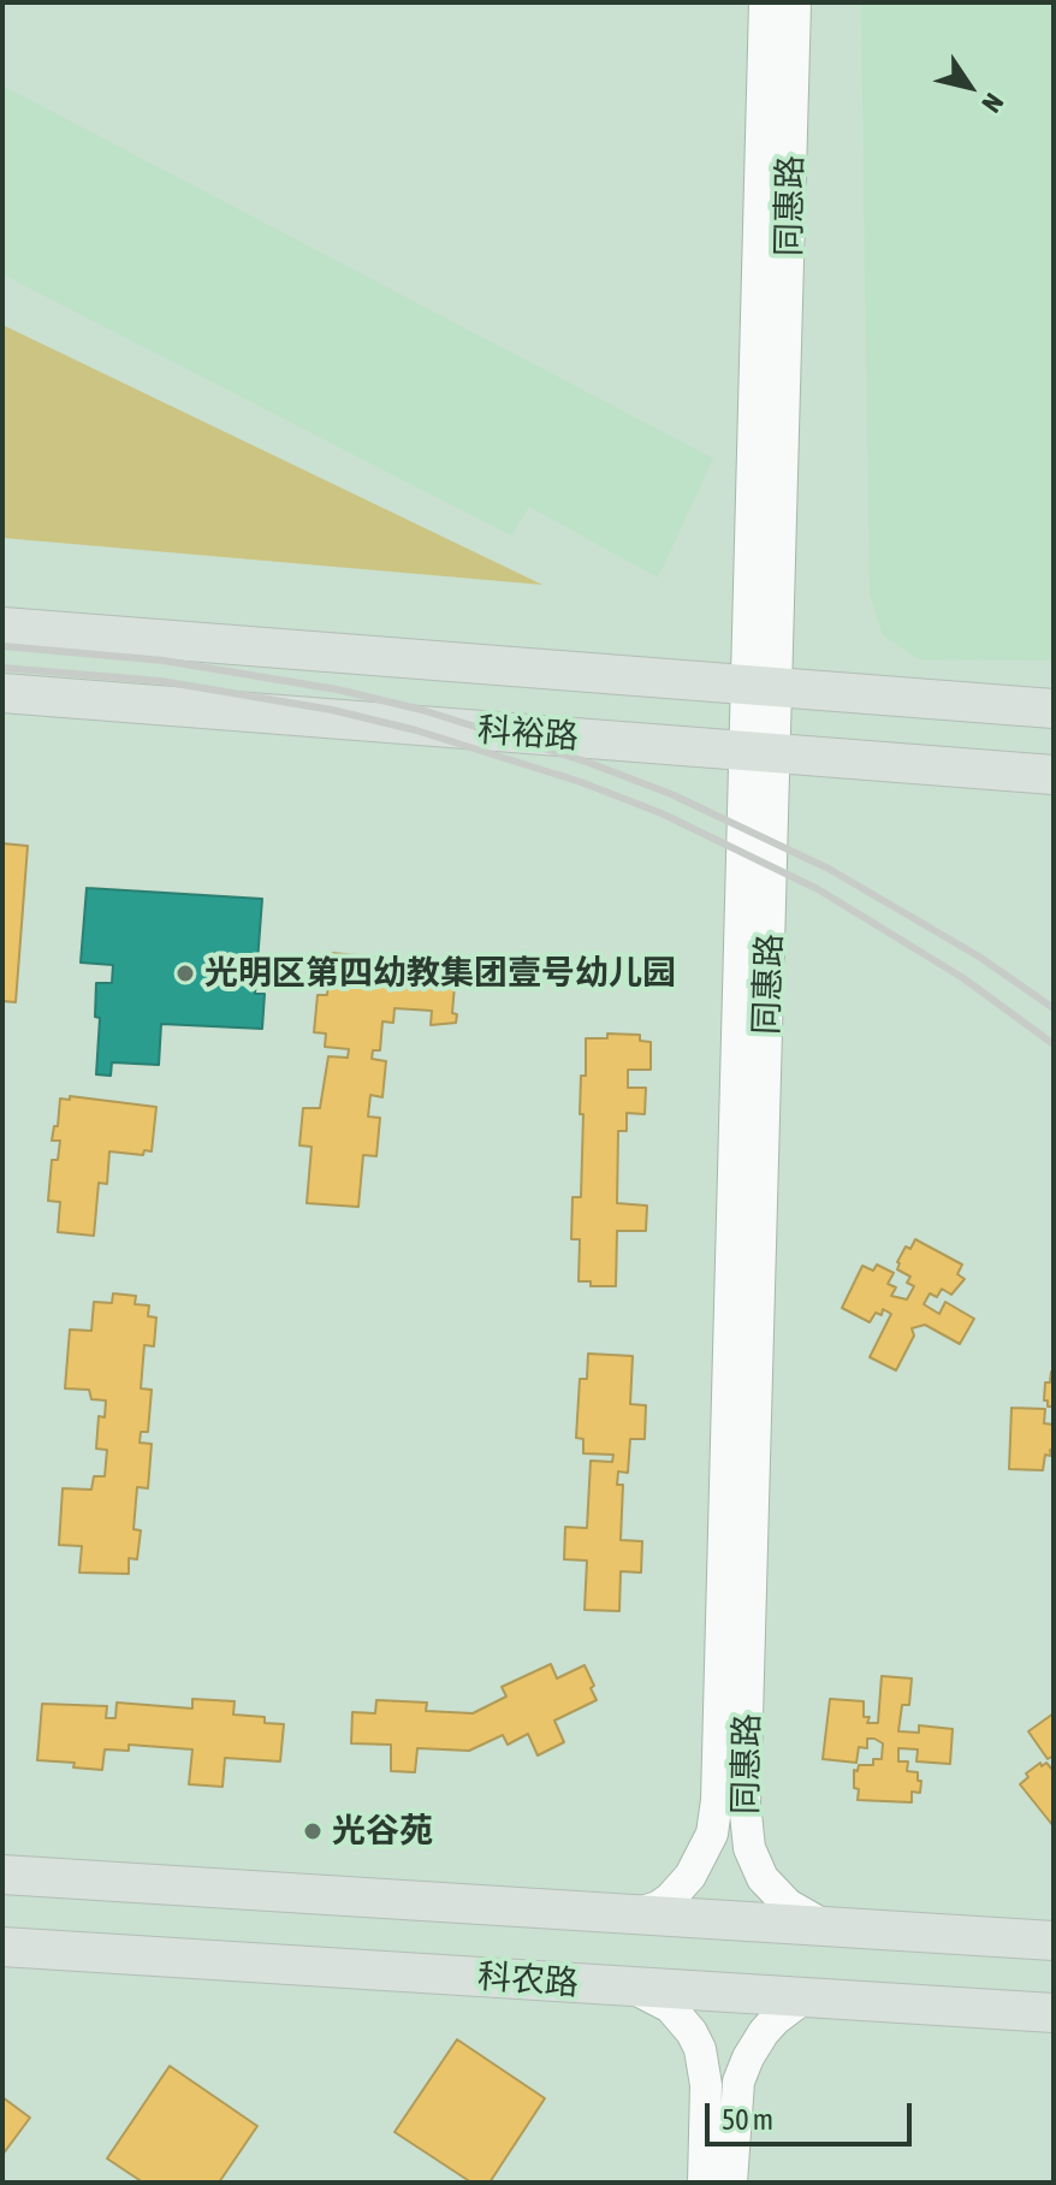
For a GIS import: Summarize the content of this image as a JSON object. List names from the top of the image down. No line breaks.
{"streets":{"main road":["科裕路","科农路"],"street":["同惠路"]},"crossings":[["同惠路","科裕路"]],"places":["光明区第四幼教集团壹号幼儿园","光谷苑"],"scale_bar":"50 m","north":"bottom right"}
